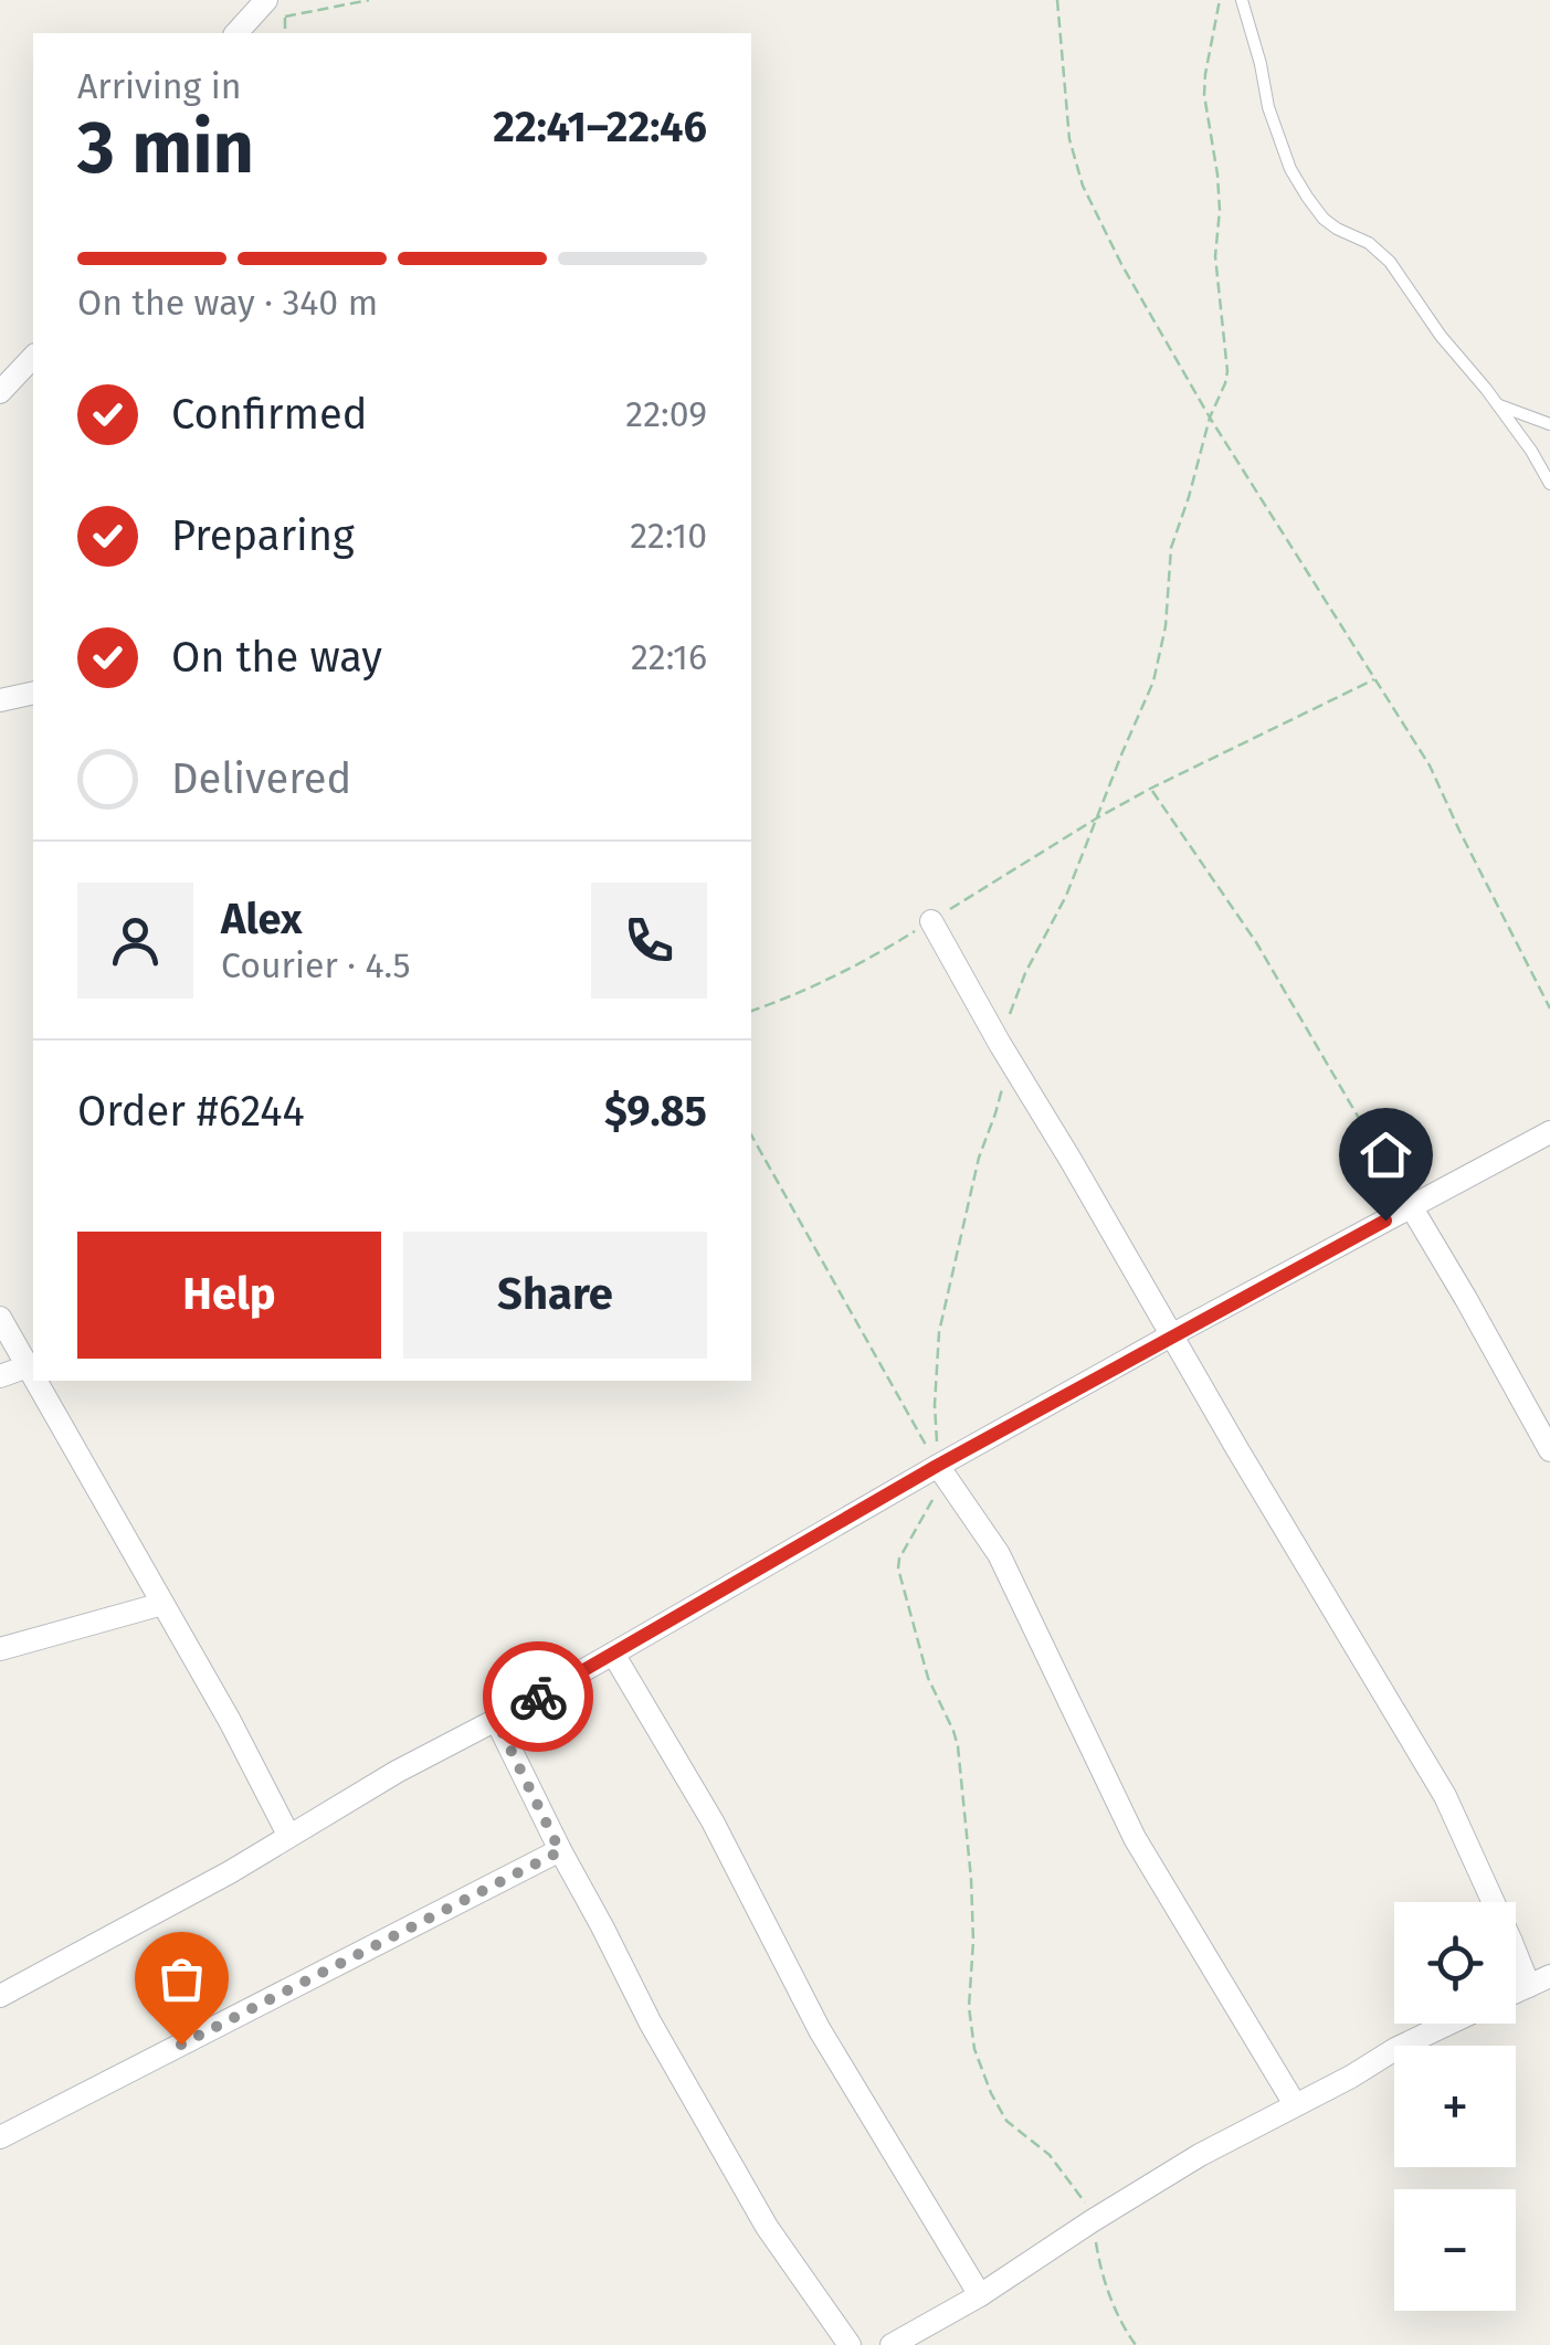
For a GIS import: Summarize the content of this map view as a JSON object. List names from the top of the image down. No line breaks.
{"page":{"heading":["3 min","Arriving in","22:41–22:46"],"panel":["Alex","Courier · 4.5","Order #6244","$9.85"],"bar":"On the way · 340 m","list":[["Confirmed","22:09"],["Preparing","22:10"],["On the way","22:16"],"Delivered"],"buttons":["Help","Share"],"map_buttons":["+","−"]}}
